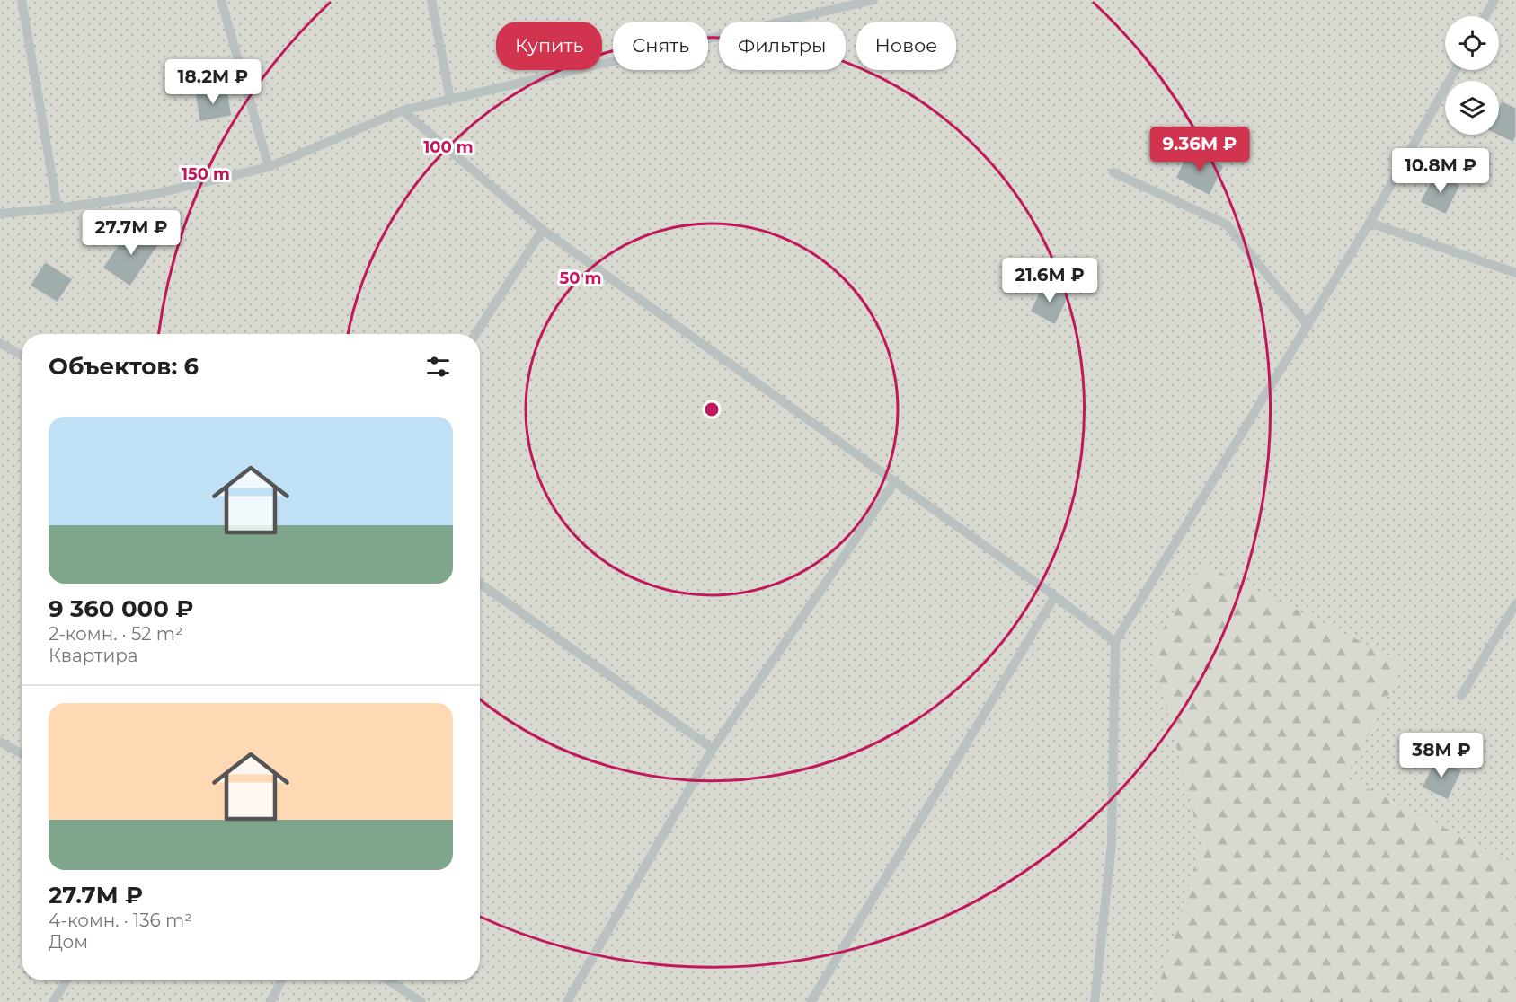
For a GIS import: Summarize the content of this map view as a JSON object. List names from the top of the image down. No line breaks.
{"page":{"chip":["Купить","Снять","Фильтры","Новое"],"price":["18.2M ₽","9.36M ₽","10.8M ₽","27.7M ₽","21.6M ₽","38M ₽"],"heading":"Объектов: 6","list":[{"name":"9 360 000 ₽","note":"2-комн. · 52 m² · Квартира"},{"name":"27.7M ₽","note":"4-комн. · 136 m² · Дом"}]},"rings":["100 m","150 m","50 m"]}
